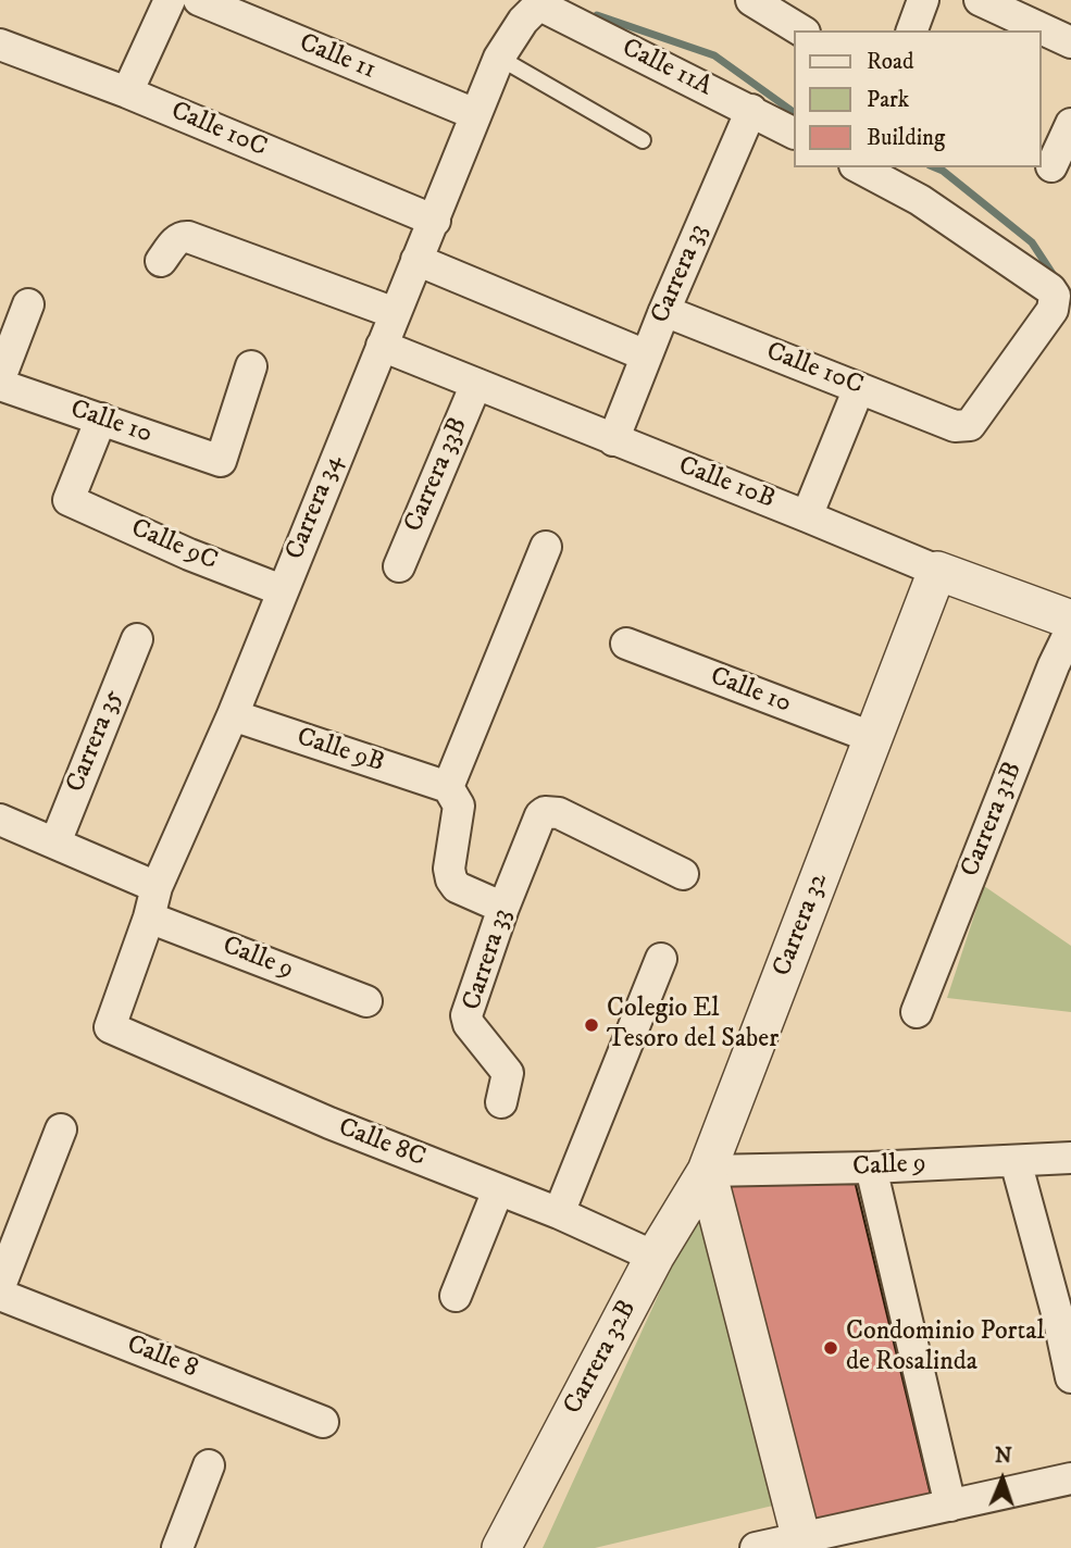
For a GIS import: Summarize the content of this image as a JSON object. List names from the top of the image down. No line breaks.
{"streets":{"street":["Calle 11","Calle 11A","Calle 10C","Carrera 33","Calle 10","Carrera 33B","Calle 10B","Carrera 34","Calle 9C","Carrera 35","Calle 9B","Carrera 31B","Carrera 32","Calle 9","Calle 8C","Calle 8","Carrera 32B"]},"crossings":[["Calle 11","Carrera 34"],["Calle 11A","Carrera 33"],["Calle 11A","Carrera 34"],["Calle 10C","Carrera 33"],["Calle 10C","Carrera 34"],["Carrera 33","Calle 10B"],["Calle 10","Calle 9C"],["Calle 10","Carrera 32"],["Carrera 33B","Calle 10B"],["Calle 10B","Carrera 34"],["Calle 10B","Carrera 32"],["Carrera 34","Calle 9C"],["Carrera 34","Calle 9B"],["Carrera 34","Calle 9"],["Carrera 34","Calle 8C"],["Carrera 32","Calle 9"],["Carrera 32","Carrera 32B"],["Calle 9","Carrera 32B"],["Calle 8C","Carrera 32B"]],"places":["Colegio El Tesoro del Saber","Condominio Portal de Rosalinda"],"legend":["Road","Park","Building"],"north":"top"}
